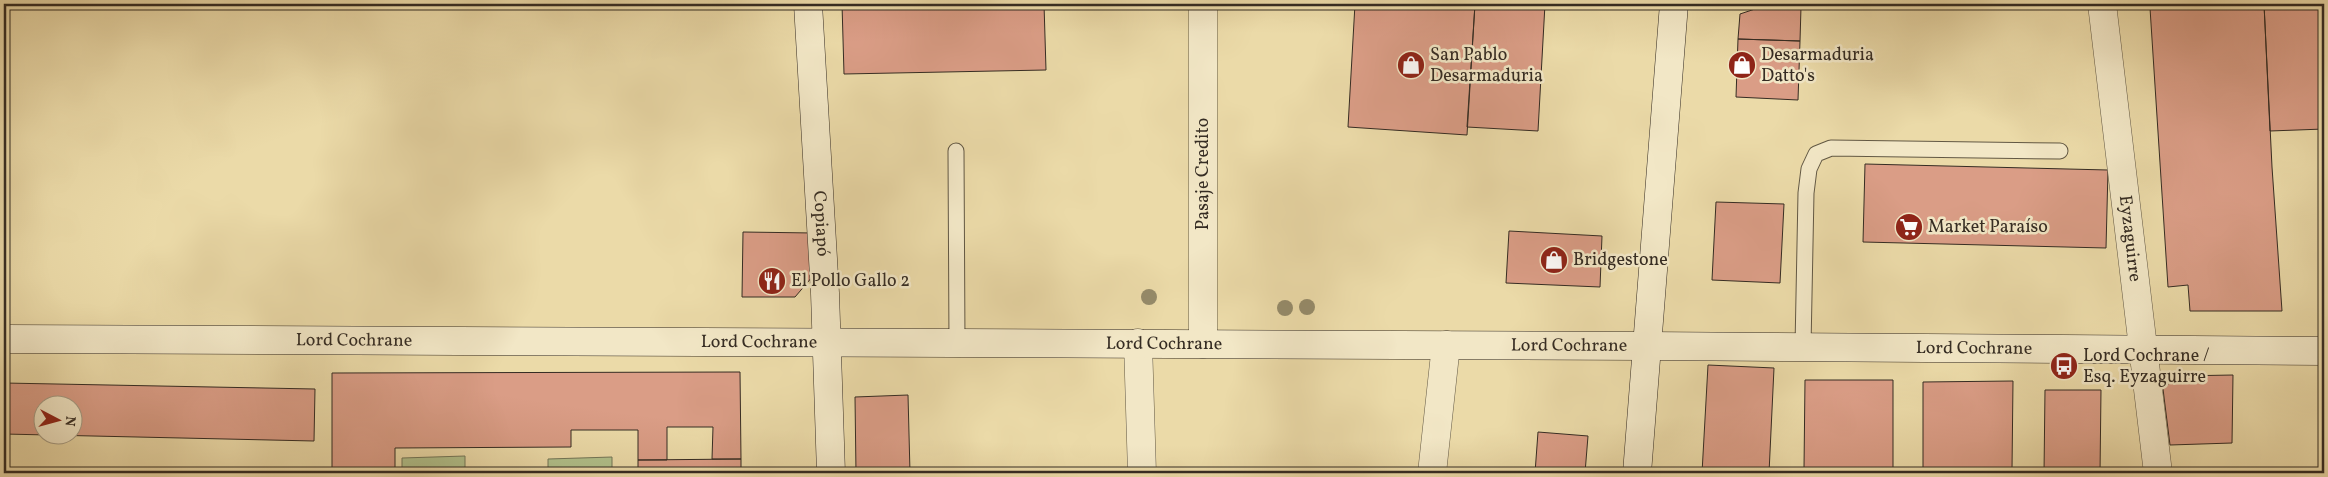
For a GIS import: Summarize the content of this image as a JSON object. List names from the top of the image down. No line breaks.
{"streets":{"street":["Pasaje Credito","Copiapó","Eyzaguirre","Lord Cochrane"]},"crossings":[["Pasaje Credito","Lord Cochrane"],["Copiapó","Lord Cochrane"],["Eyzaguirre","Lord Cochrane"]],"places":{"shop":["San Pablo Desarmaduria","Desarmaduria Datto's","Bridgestone"],"supermarket":["Market Paraíso"],"restaurant":["El Pollo Gallo 2"],"bus stop":["Lord Cochrane / Esq. Eyzaguirre"]},"north":"right"}
